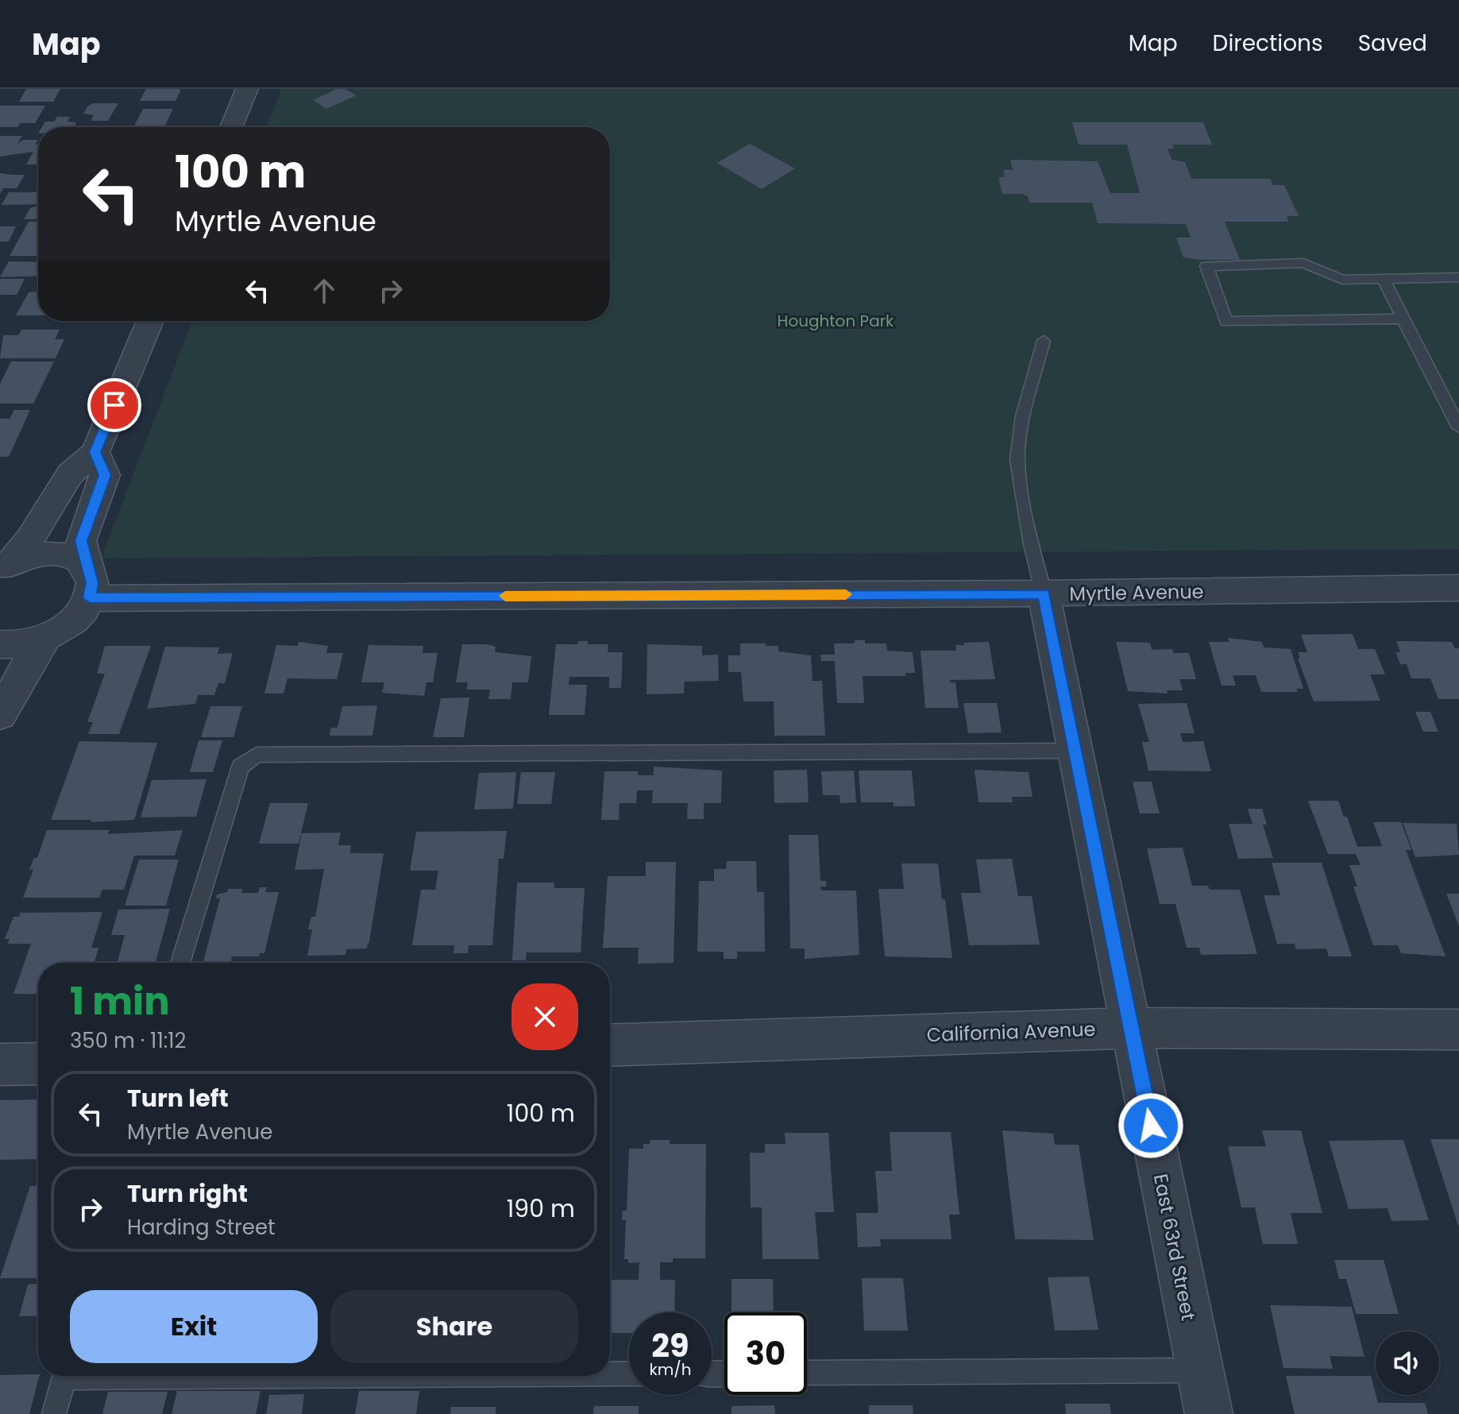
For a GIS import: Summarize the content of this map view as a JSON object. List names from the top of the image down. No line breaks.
{"streets":{"street":["Myrtle Avenue","California Avenue","East 63rd Street"]},"crossings":[["Myrtle Avenue","East 63rd Street"],["California Avenue","East 63rd Street"]],"parks":["Houghton Park"],"page":{"header":"Map","nav":["Map","Directions","Saved"],"turn":["100 m","Myrtle Avenue"],"heading":["1 min","350 m · 11:12"],"list":[{"name":"Turn left","note":"Myrtle Avenue","value":"100 m"},{"name":"Turn right","note":"Harding Street","value":"190 m"}],"buttons":["Exit","Share"],"speed":"29 km/h","limit":"30"}}
